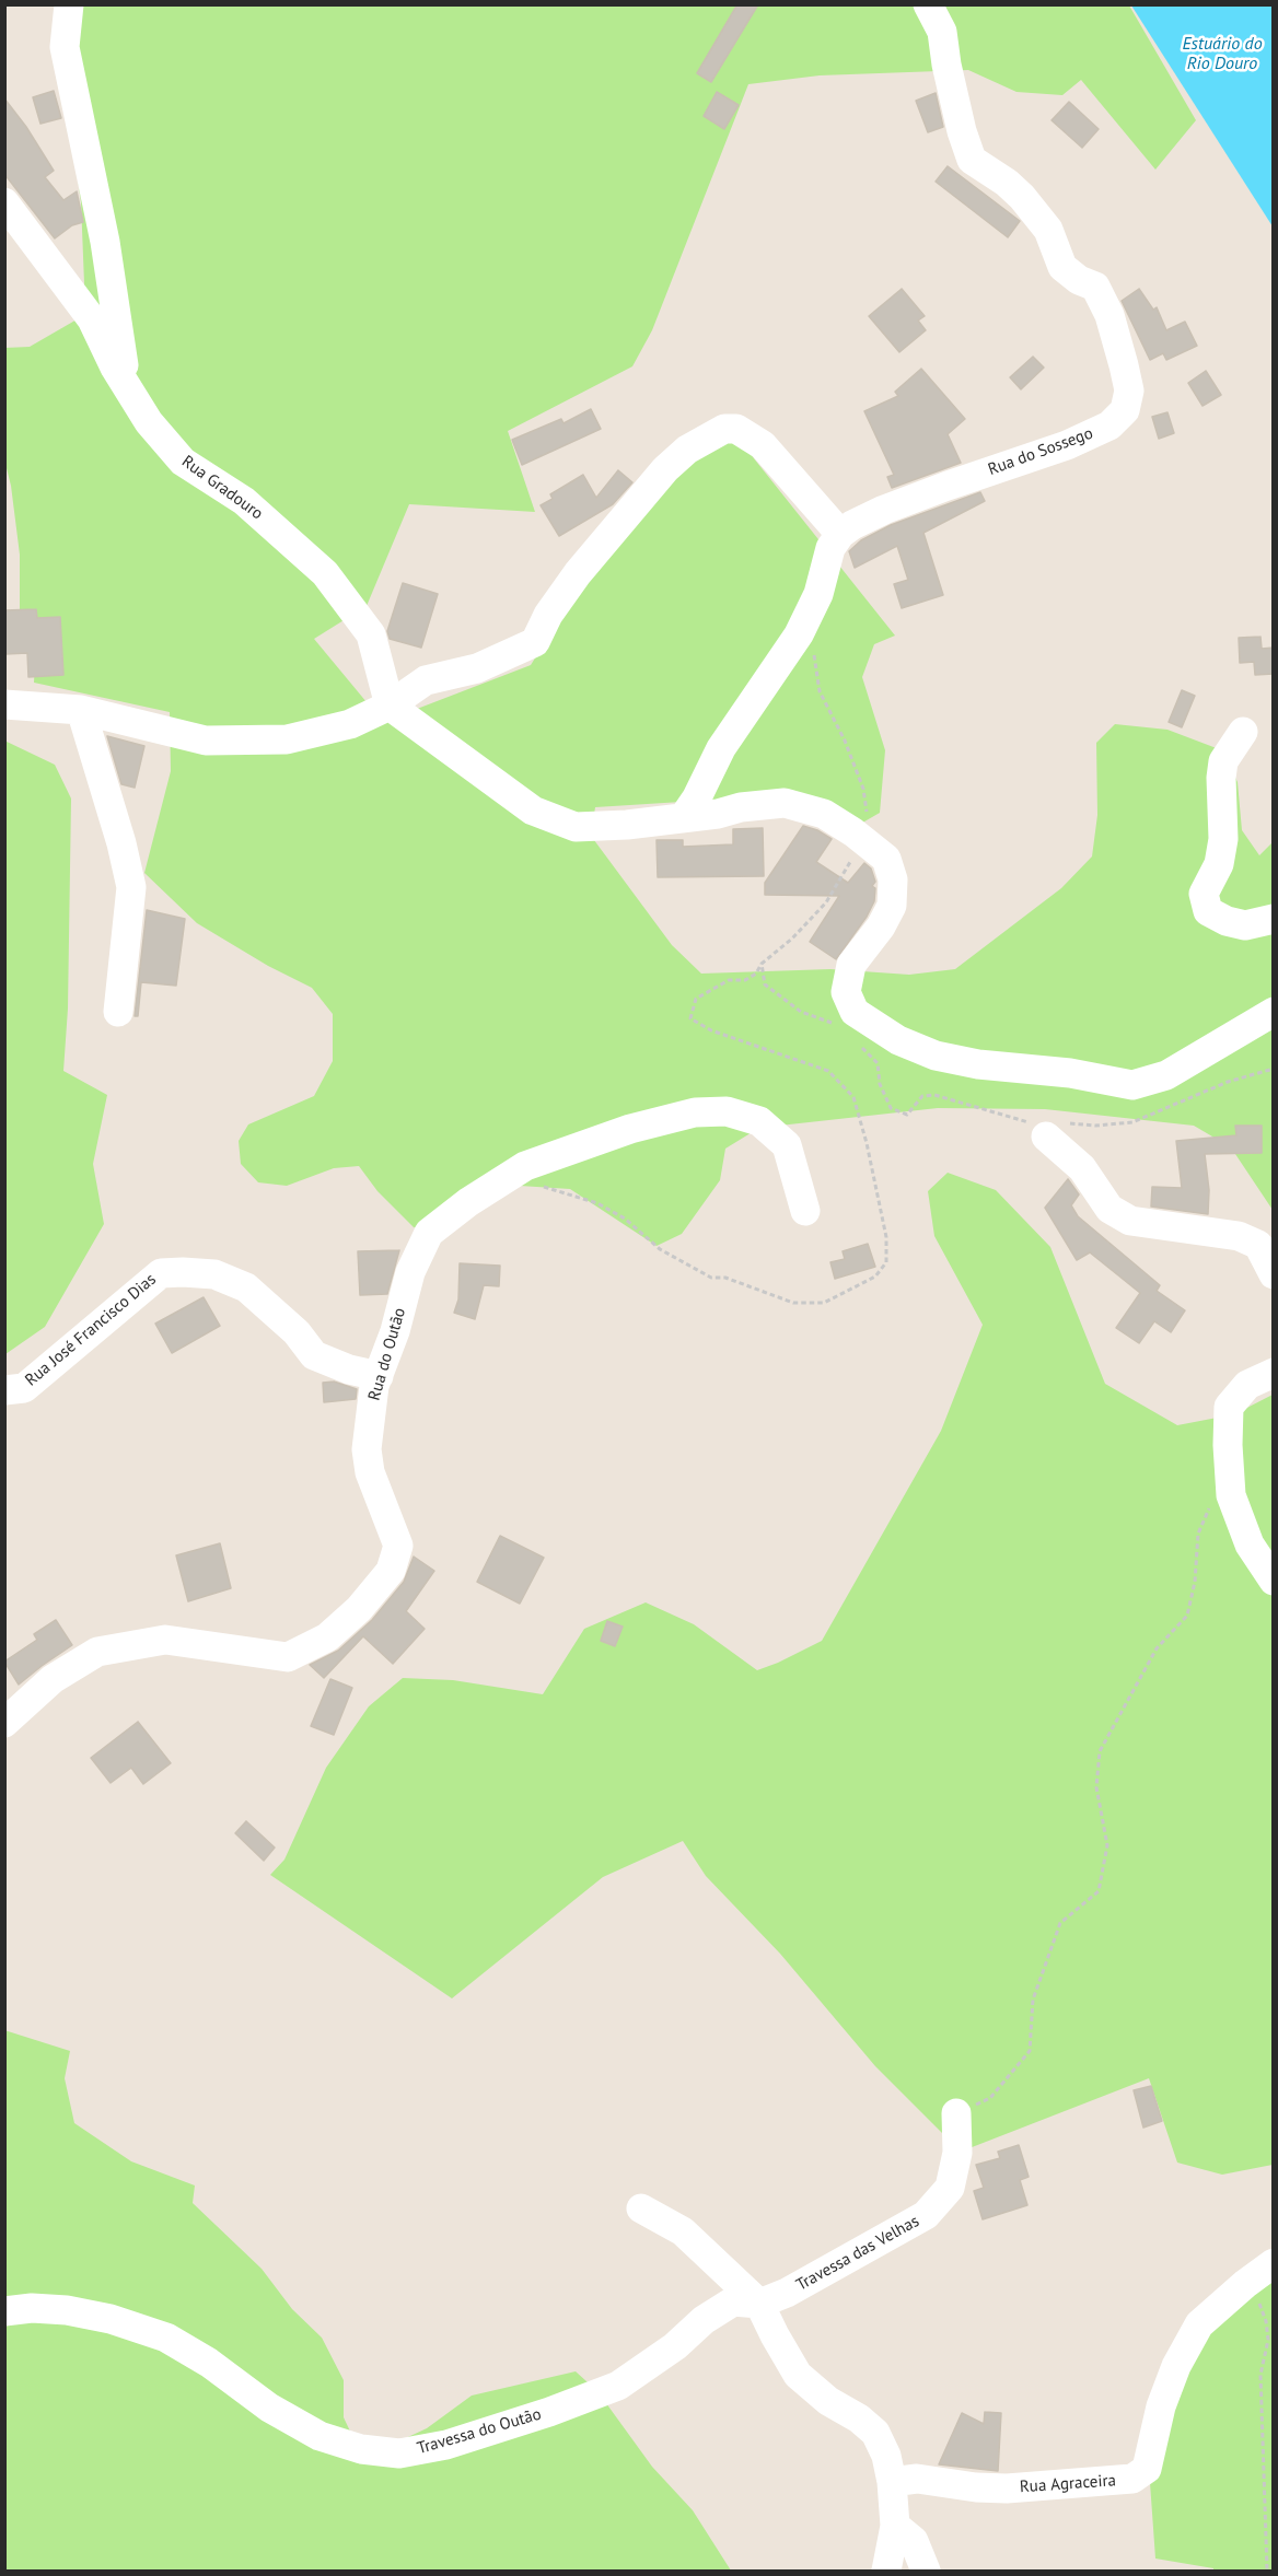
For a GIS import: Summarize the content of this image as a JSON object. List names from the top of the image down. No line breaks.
{"streets":{"street":["Rua do Sossego","Rua Gradouro","Rua José Francisco Dias","Rua do Outão","Travessa das Velhas","Travessa do Outão","Rua Agraceira"]},"crossings":[["Rua José Francisco Dias","Rua do Outão"],["Travessa das Velhas","Travessa do Outão"]],"water":["Estuário do Rio Douro"]}
